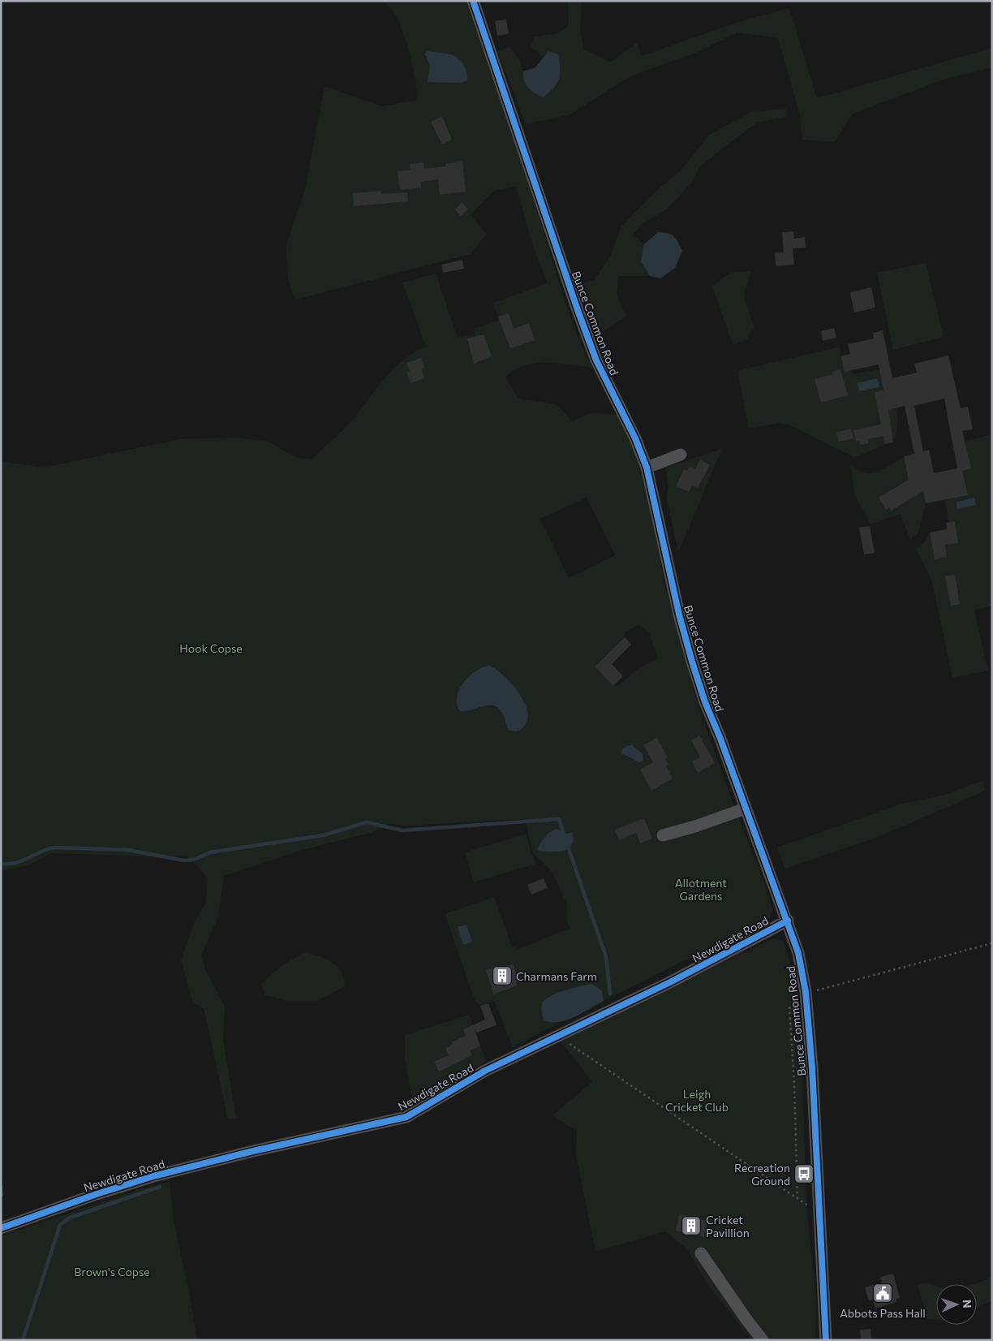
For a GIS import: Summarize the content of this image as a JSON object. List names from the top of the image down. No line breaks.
{"streets":{"street":["Bunce Common Road","Newdigate Road"]},"crossings":[["Bunce Common Road","Newdigate Road"]],"parks":["Hook Copse","Allotment Gardens","Leigh Cricket Club","Brown's Copse"],"places":{"building":["Charmans Farm","Cricket Pavillion"],"bus stop":["Recreation Ground"],"public building":["Abbots Pass Hall"]},"north":"right"}
